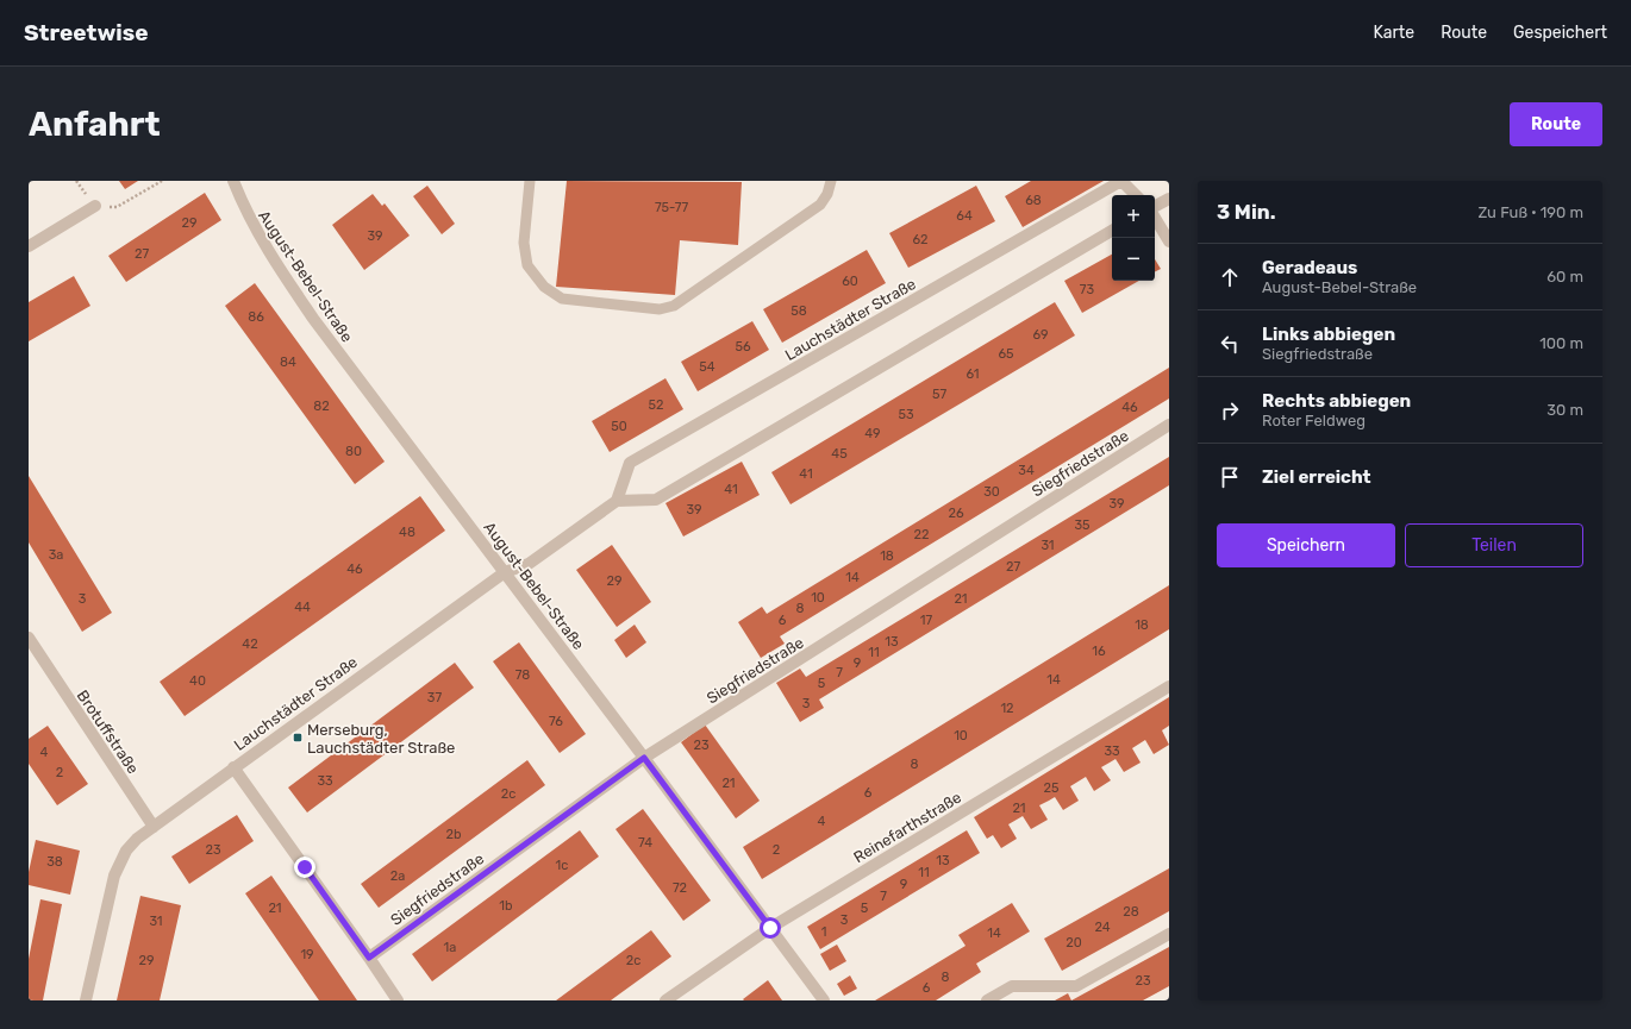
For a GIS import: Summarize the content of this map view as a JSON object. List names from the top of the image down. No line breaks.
{"streets":{"street":["August-Bebel-Straße","Lauchstädter Straße","Siegfriedstraße","Brotuffstraße","Reinefarthstraße"]},"crossings":[["August-Bebel-Straße","Lauchstädter Straße"],["August-Bebel-Straße","Siegfriedstraße"],["August-Bebel-Straße","Reinefarthstraße"],["Lauchstädter Straße","Brotuffstraße"]],"places":{"transit":["Merseburg, Lauchstädter Straße"]},"house_numbers":["68","75-77","64","29","39","62","27","60","73","58","86","69","56","65","84","54","61","57","52","82","46","53","50","49","80","45","34","41","41","30","39","39","26","35","48","22","31","3a","18","27","46","14","29","10","3","21","44","8","6","17","18","13","42","16","11","9","7","78","14","40","5","37","3","12","76","10","23","33","4","8","2","33","21","25","6","2c","21","4","2b","74","23","2","13","38","1c","11","2a","9","72","7","1b","21","5","28","3","31","24","1","14","20","1a","19","29","2c","8","23","6"],"page":{"header":"Streetwise","nav":["Karte","Route","Gespeichert"],"buttons":["Route",["Speichern","Teilen"]],"title":"Anfahrt","heading":["3 Min.","Zu Fuß · 190 m"],"map_buttons":["+","−"],"list":[["Geradeaus","August-Bebel-Straße","60 m"],["Links abbiegen","Siegfriedstraße","100 m"],["Rechts abbiegen","Roter Feldweg","30 m"],"Ziel erreicht"]}}
